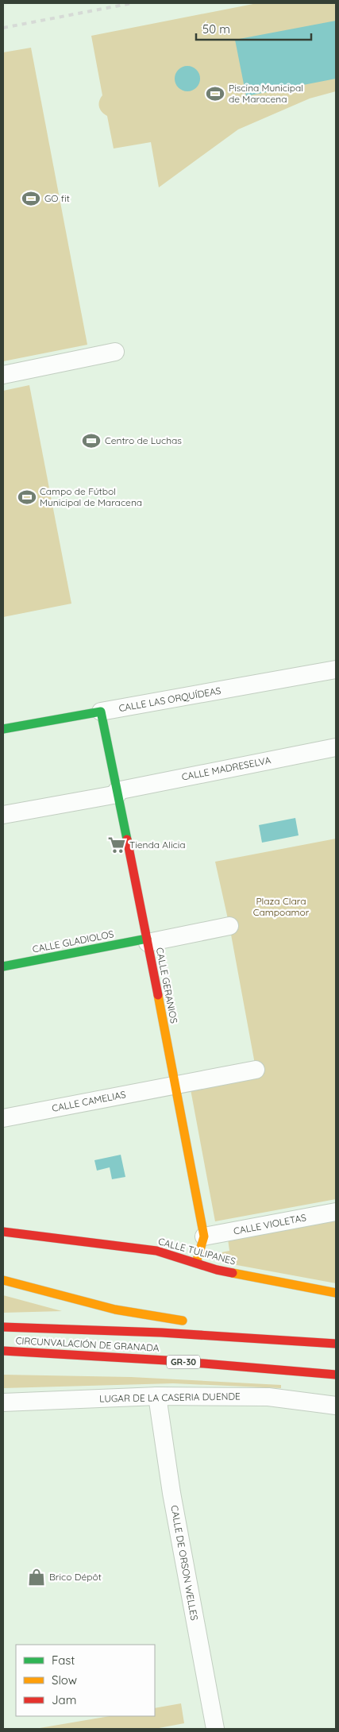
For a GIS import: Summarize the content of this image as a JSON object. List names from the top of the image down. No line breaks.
{"streets":{"main road":["CALLE LAS ORQUÍDEAS","CALLE GLADIOLOS","CALLE GERANIOS","CALLE TULIPANES","CIRCUNVALACIÓN DE GRANADA","GR-30"],"street":["CALLE MADRESELVA","CALLE CAMELIAS","CALLE VIOLETAS","LUGAR DE LA CASERIA DUENDE","CALLE DE ORSON WELLES"]},"crossings":[["CALLE LAS ORQUÍDEAS","CALLE GERANIOS"],["CALLE MADRESELVA","CALLE GERANIOS"],["CALLE GLADIOLOS","CALLE GERANIOS"],["CALLE GERANIOS","CALLE CAMELIAS"],["CALLE GERANIOS","CALLE VIOLETAS"],["CALLE GERANIOS","CALLE TULIPANES"],["LUGAR DE LA CASERIA DUENDE","CALLE DE ORSON WELLES"]],"parks":["Plaza Clara Campoamor"],"places":{"sports":["Piscina Municipal de Maracena","GO fit","Centro de Luchas","Campo de Fútbol Municipal de Maracena"],"supermarket":["Tienda Alicia"],"shop":["Brico Dépôt"]},"legend":["Fast","Slow","Jam"],"scale_bar":"50 m"}
